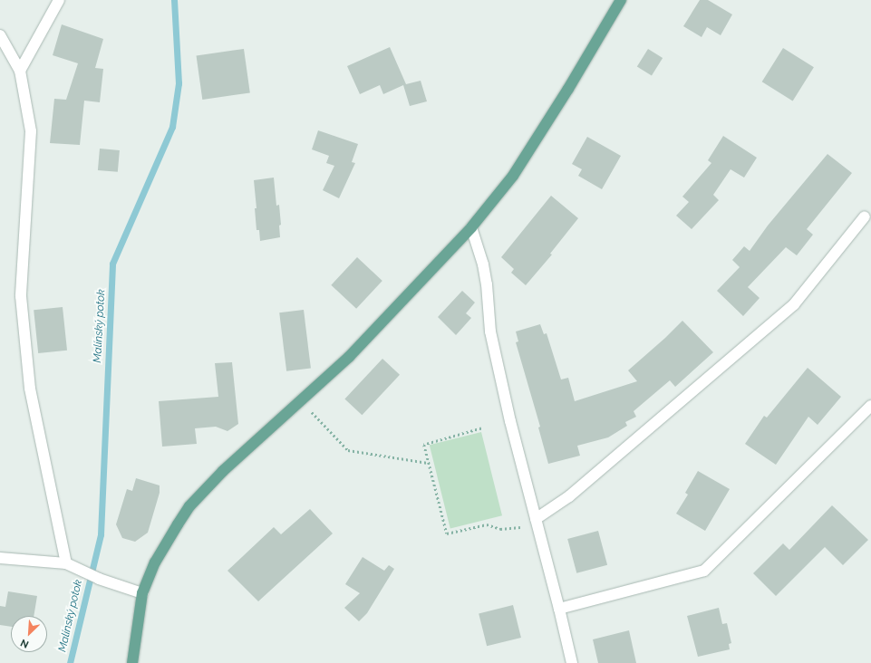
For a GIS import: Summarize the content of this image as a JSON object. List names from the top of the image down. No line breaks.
{"water":["Malínský potok"],"north":"bottom left"}
